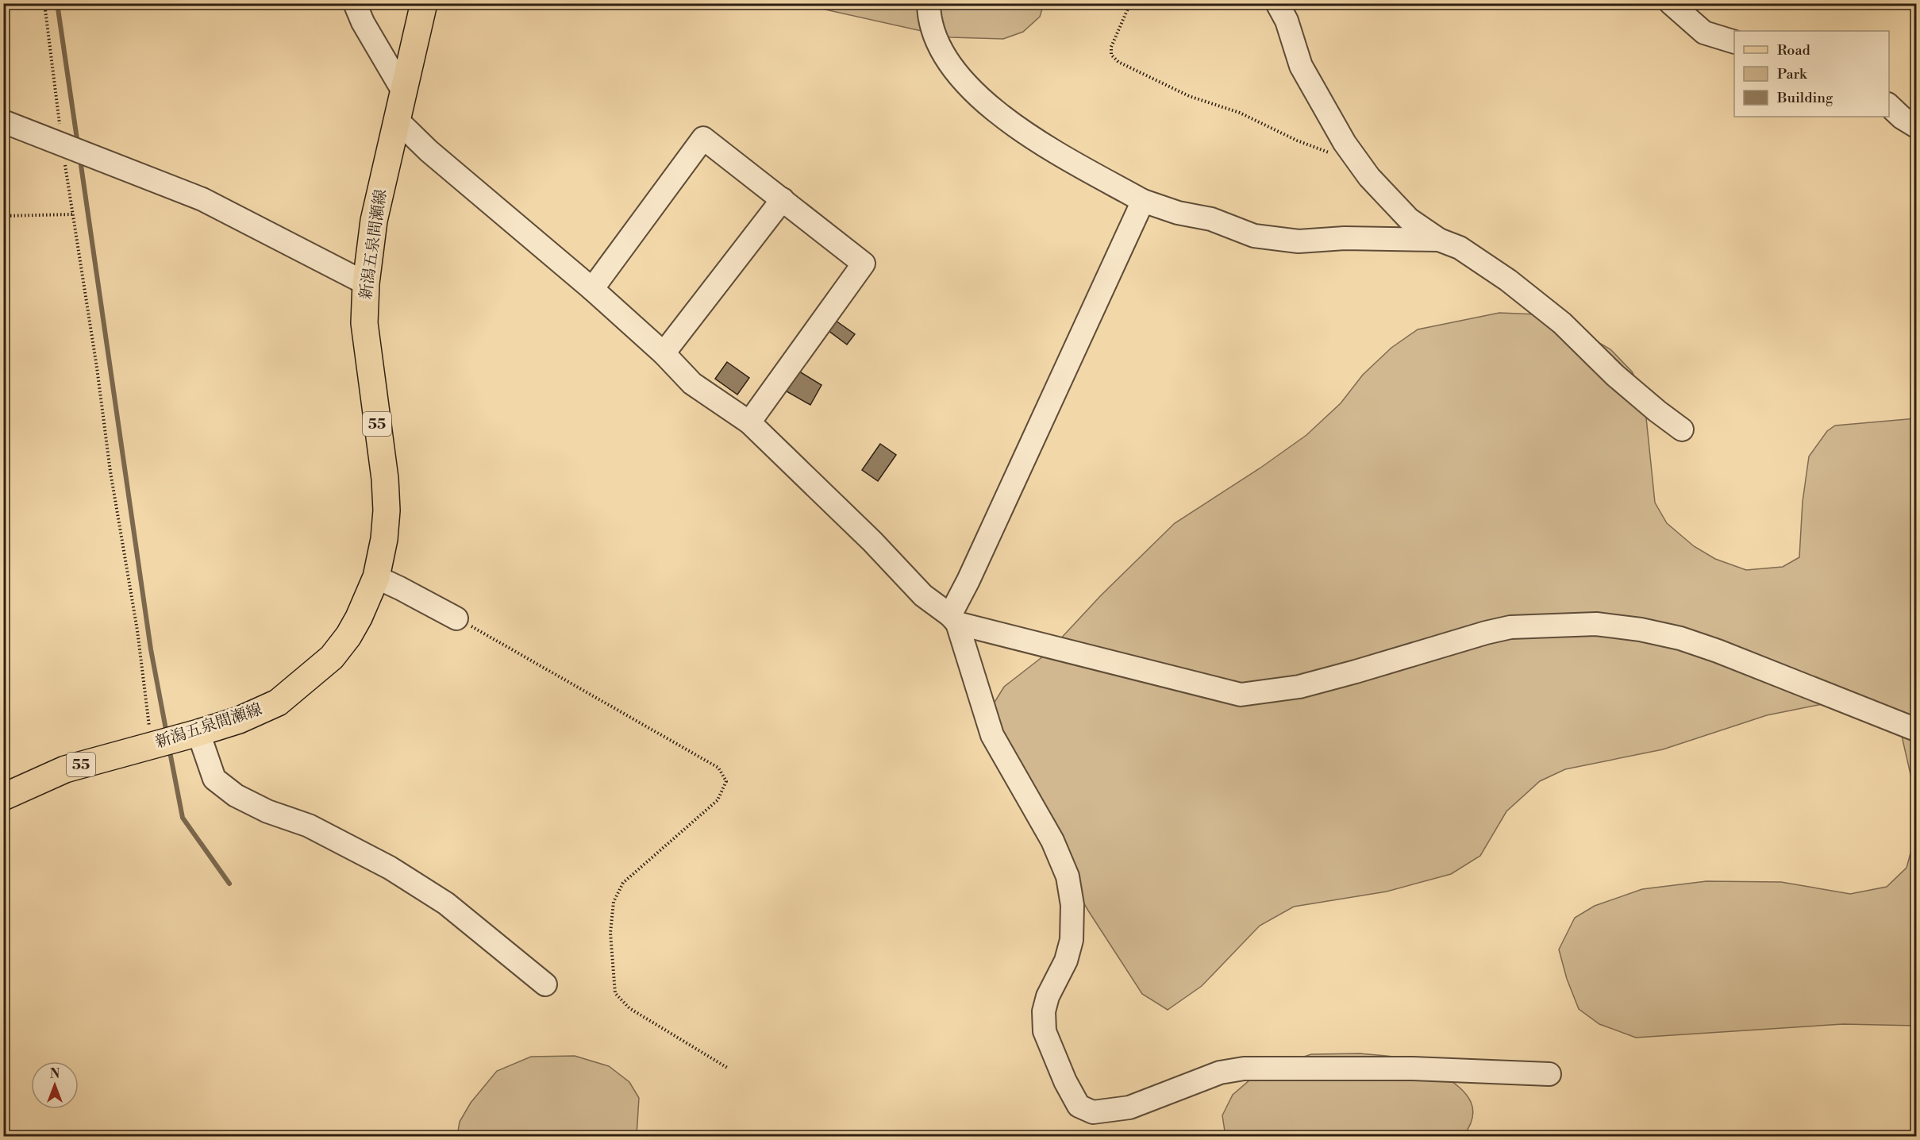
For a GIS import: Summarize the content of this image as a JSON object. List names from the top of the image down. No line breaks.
{"streets":{"main road":["新潟五泉間瀬線","55"]},"legend":["Road","Park","Building"],"north":"top"}
